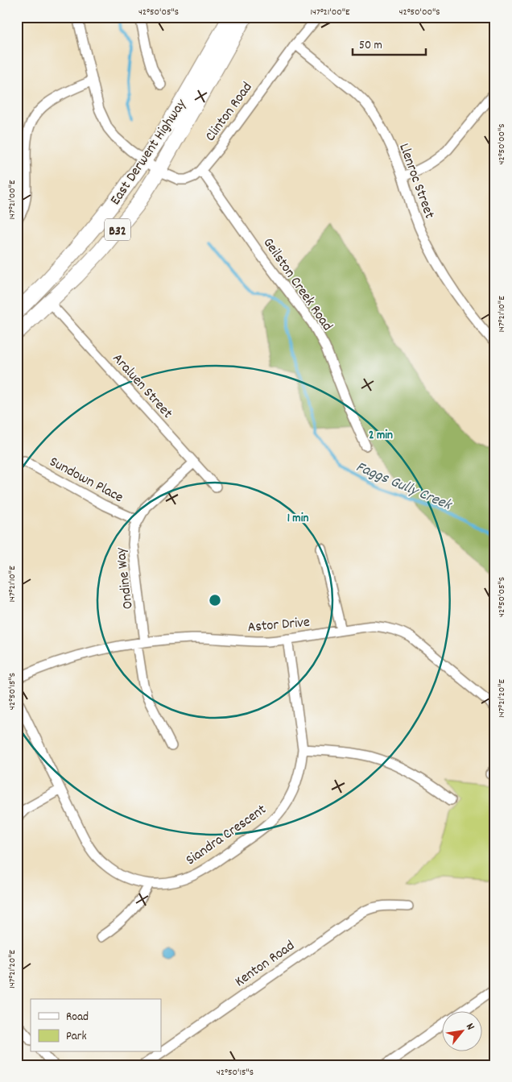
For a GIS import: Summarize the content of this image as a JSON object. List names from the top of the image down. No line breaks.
{"streets":{"main road":["East Derwent Highway","B32"],"street":["Clinton Road","Llenroc Street","Geilston Creek Road","Araluen Street","Sundown Place","Ondine Way","Astor Drive","Siandra Crescent","Kenton Road"]},"crossings":[["Clinton Road","East Derwent Highway"],["Clinton Road","Llenroc Street"],["Clinton Road","Geilston Creek Road"],["East Derwent Highway","Araluen Street"],["Araluen Street","Ondine Way"],["Sundown Place","Ondine Way"],["Ondine Way","Astor Drive"],["Astor Drive","Siandra Crescent"]],"water":["Faggs Gully Creek"],"legend":["Road","Park"],"scale_bar":"50 m","north":"top right","coordinates":["42°50'05\"S","147°21'00\"E","42°50'00\"S","147°21'10\"E","42°50'15\"S","147°21'20\"E"],"rings":["2 min","1 min"]}
